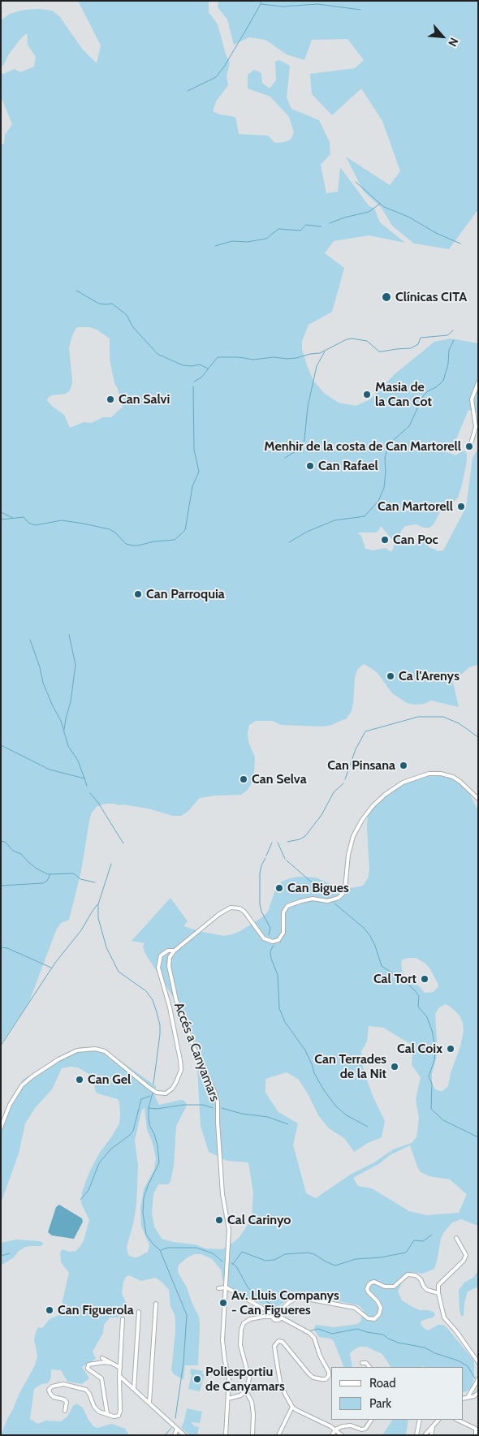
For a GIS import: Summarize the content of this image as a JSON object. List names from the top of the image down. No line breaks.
{"streets":{"street":["Accés a Canyamars"]},"places":["Clínicas CITA","Masia de la Can Cot","Can Salvi","Menhir de la costa de Can Martorell","Can Rafael","Can Martorell","Can Poc","Can Parroquia","Ca l'Arenys","Can Pinsana","Can Selva","Can Bigues","Cal Tort","Cal Coix","Can Terrades de la Nit","Can Gel","Cal Carinyo","Av. Lluis Companys - Can Figueres","Can Figuerola","Poliesportiu de Canyamars"],"legend":["Road","Park"],"north":"bottom right"}
